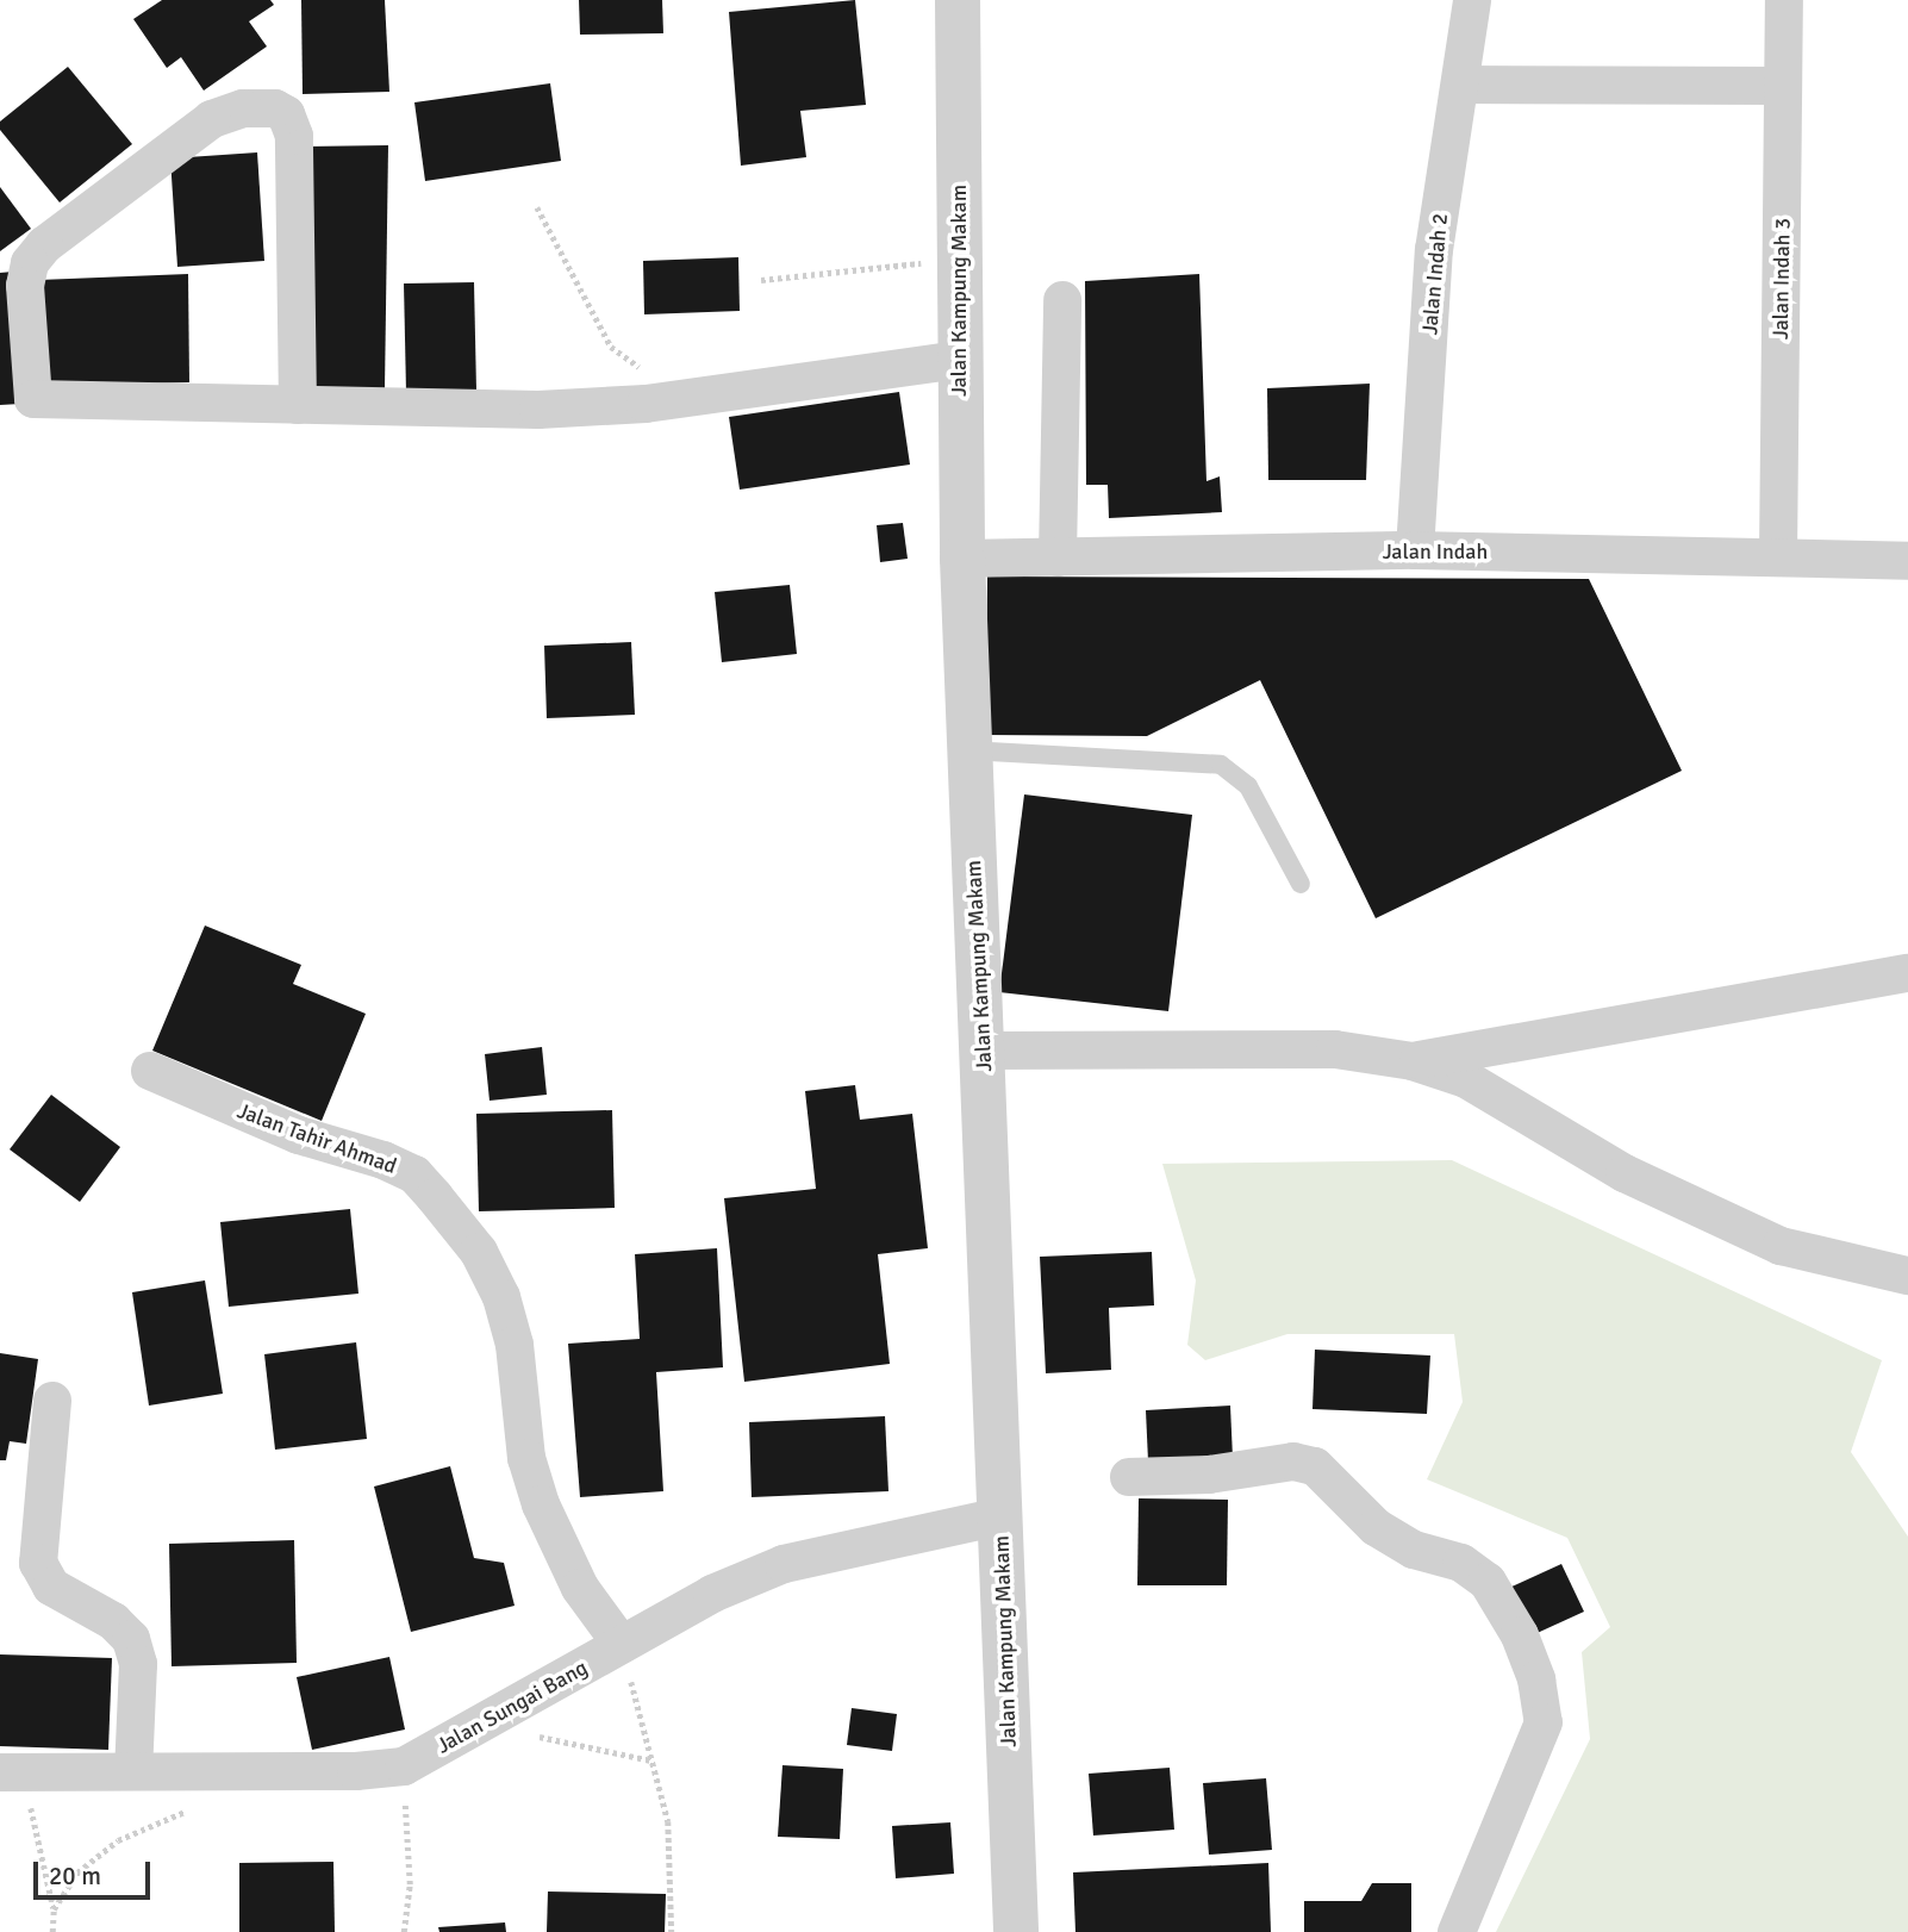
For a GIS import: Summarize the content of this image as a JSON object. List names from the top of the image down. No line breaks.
{"streets":{"street":["Jalan Indah 2","Jalan Indah 3","Jalan Kampung Makam","Jalan Indah","Jalan Tahir Ahmad","Jalan Sungai Bang"]},"crossings":[["Jalan Indah 2","Jalan Indah"],["Jalan Indah 3","Jalan Indah"],["Jalan Kampung Makam","Jalan Indah"],["Jalan Kampung Makam","Jalan Sungai Bang"],["Jalan Tahir Ahmad","Jalan Sungai Bang"]],"scale_bar":"20 m"}
